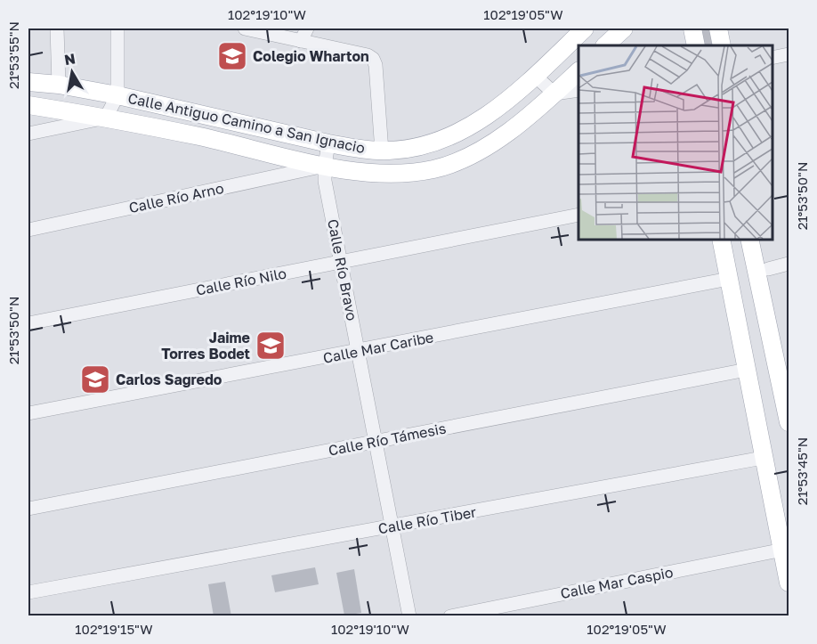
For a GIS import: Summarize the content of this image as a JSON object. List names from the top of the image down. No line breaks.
{"streets":{"main road":["Calle Antiguo Camino a San Ignacio"],"street":["Calle Río Arno","Calle Río Bravo","Calle Río Nilo","Calle Mar Caribe","Calle Río Támesis","Calle Río Tiber","Calle Mar Caspio"]},"crossings":[["Calle Antiguo Camino a San Ignacio","Calle Río Arno"],["Calle Antiguo Camino a San Ignacio","Calle Río Bravo"],["Calle Río Arno","Calle Río Bravo"],["Calle Río Bravo","Calle Río Nilo"],["Calle Río Bravo","Calle Mar Caribe"],["Calle Río Bravo","Calle Río Támesis"],["Calle Río Bravo","Calle Río Tiber"]],"places":{"school or university":["Colegio Wharton","Jaime Torres Bodet","Carlos Sagredo"]},"north":"top","coordinates":["102°19'10\"W","102°19'05\"W","21°53'55\"N","21°53'50\"N","21°53'45\"N","102°19'15\"W"]}
